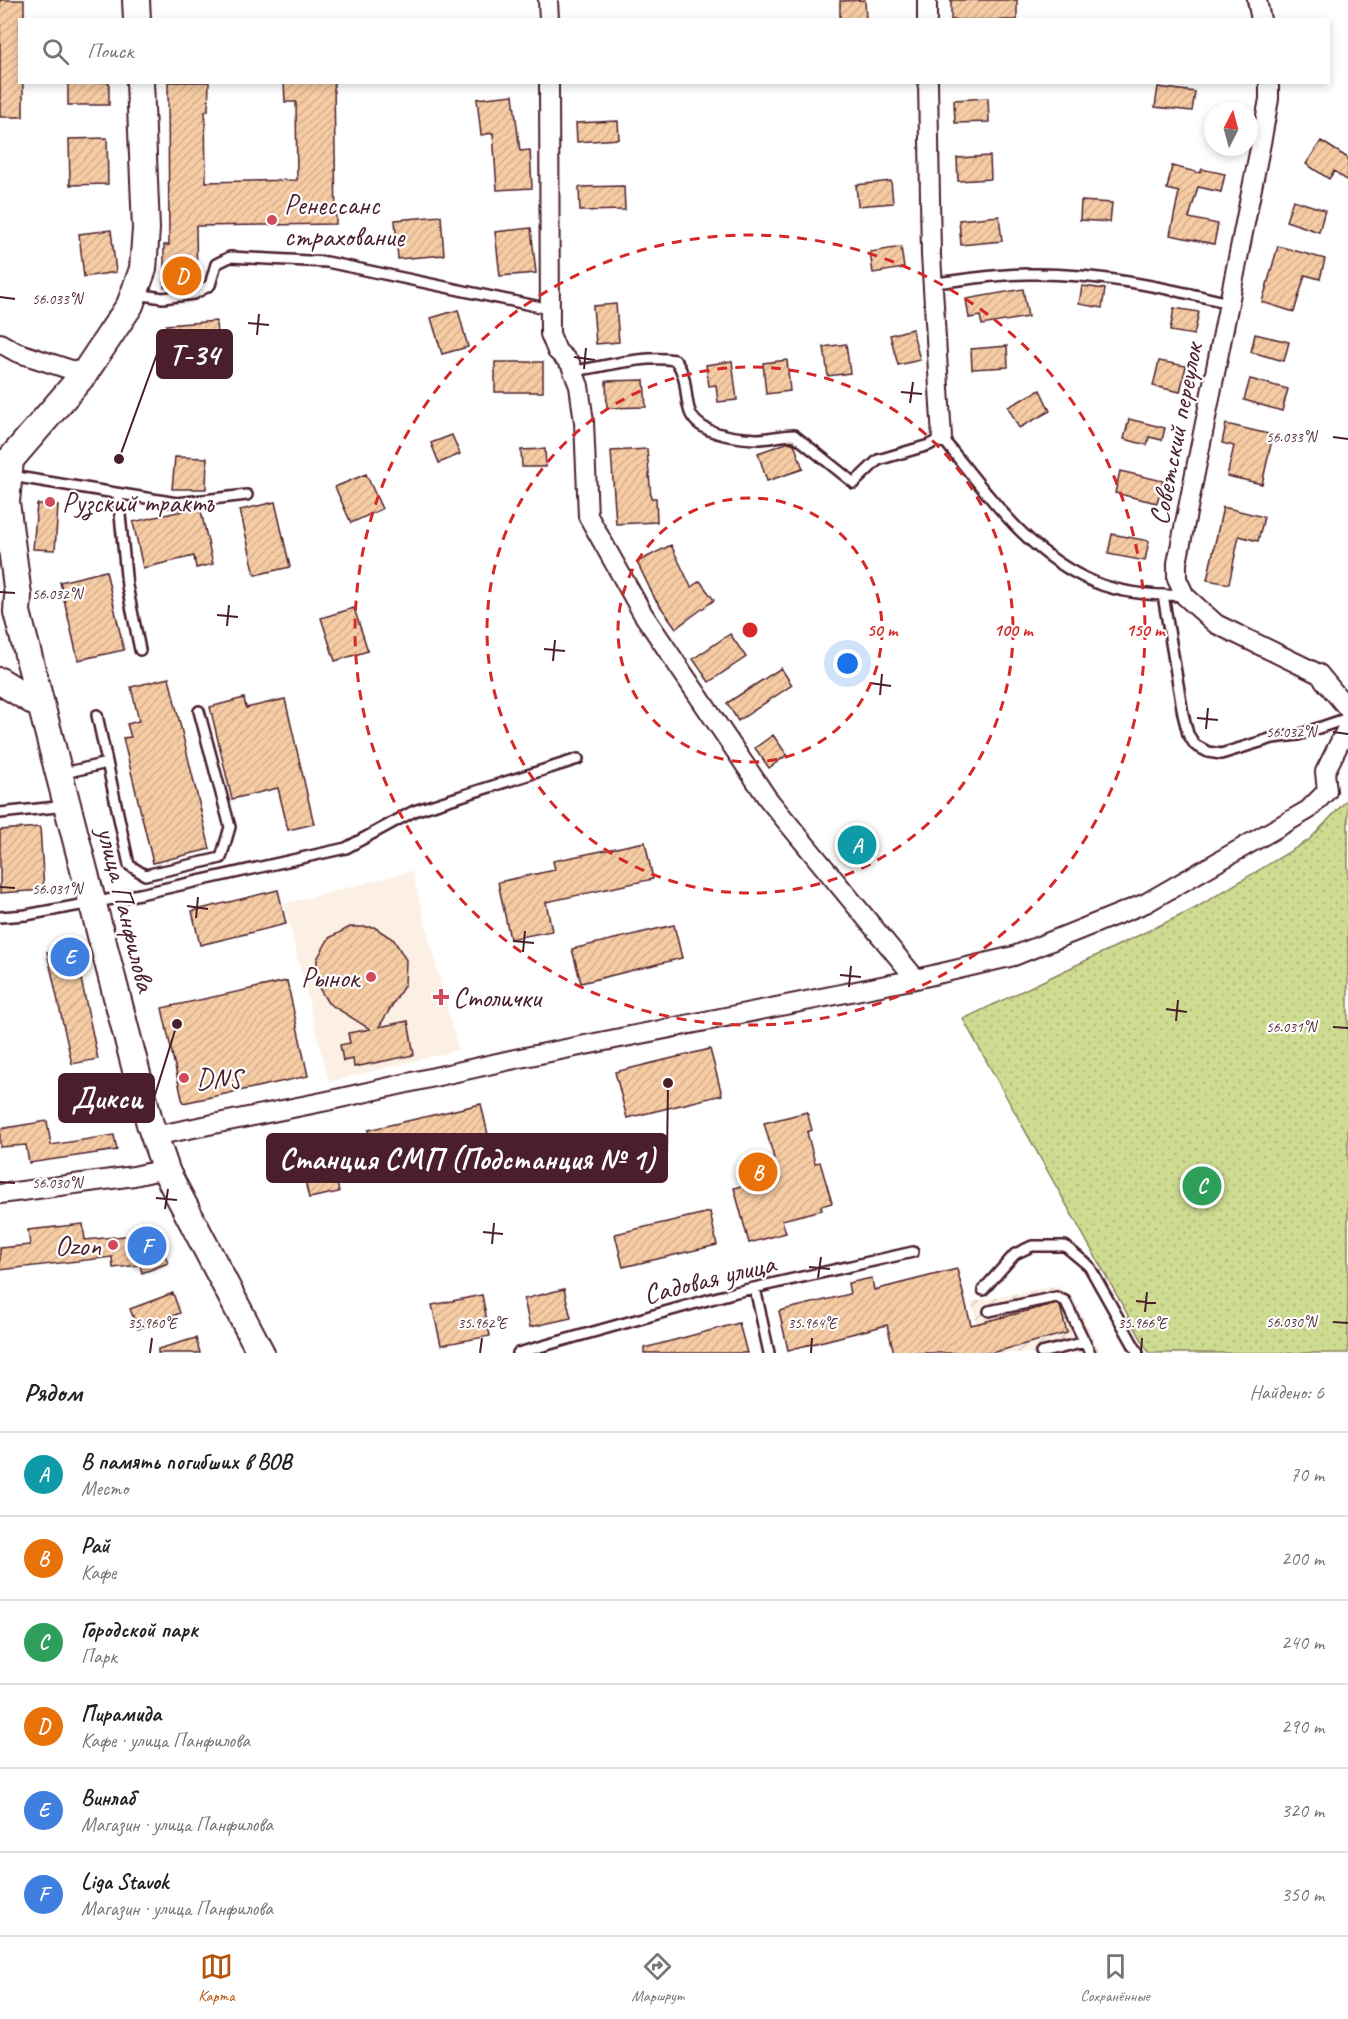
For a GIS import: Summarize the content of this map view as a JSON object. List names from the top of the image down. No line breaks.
{"streets":{"main road":["улица Панфилова"],"street":["Советский переулок"],"lane":["Садовая улица"]},"places":{"other":["Ренессанс страхование","Т-34","Рузский трактъ","Рынок","Дикси","DNS","Станция СМП (Подстанция № 1)","Ozon"],"health":["Столички"]},"north":"top","page":{"search":"Поиск","pins":["D","A","E","B","C","F"],"heading":["Рядом","Найдено: 6"],"list":[{"mark":"A","name":"В память погибших в ВОВ","note":"Место","value":"70 m"},{"mark":"B","name":"Рай","note":"Кафе","value":"200 m"},{"mark":"C","name":"Городской парк","note":"Парк","value":"240 m"},{"mark":"D","name":"Пирамида","note":"Кафе · улица Панфилова","value":"290 m"},{"mark":"E","name":"Винлаб","note":"Магазин · улица Панфилова","value":"320 m"},{"mark":"F","name":"Liga Stavok","note":"Магазин · улица Панфилова","value":"350 m"}],"nav":["Карта","Маршрут","Сохранённые"]},"coordinates":["56.033°N","56.032°N","56.031°N","56.030°N","35.960°E","35.962°E","35.964°E","35.966°E"],"rings":["50 m","100 m","150 m"]}
